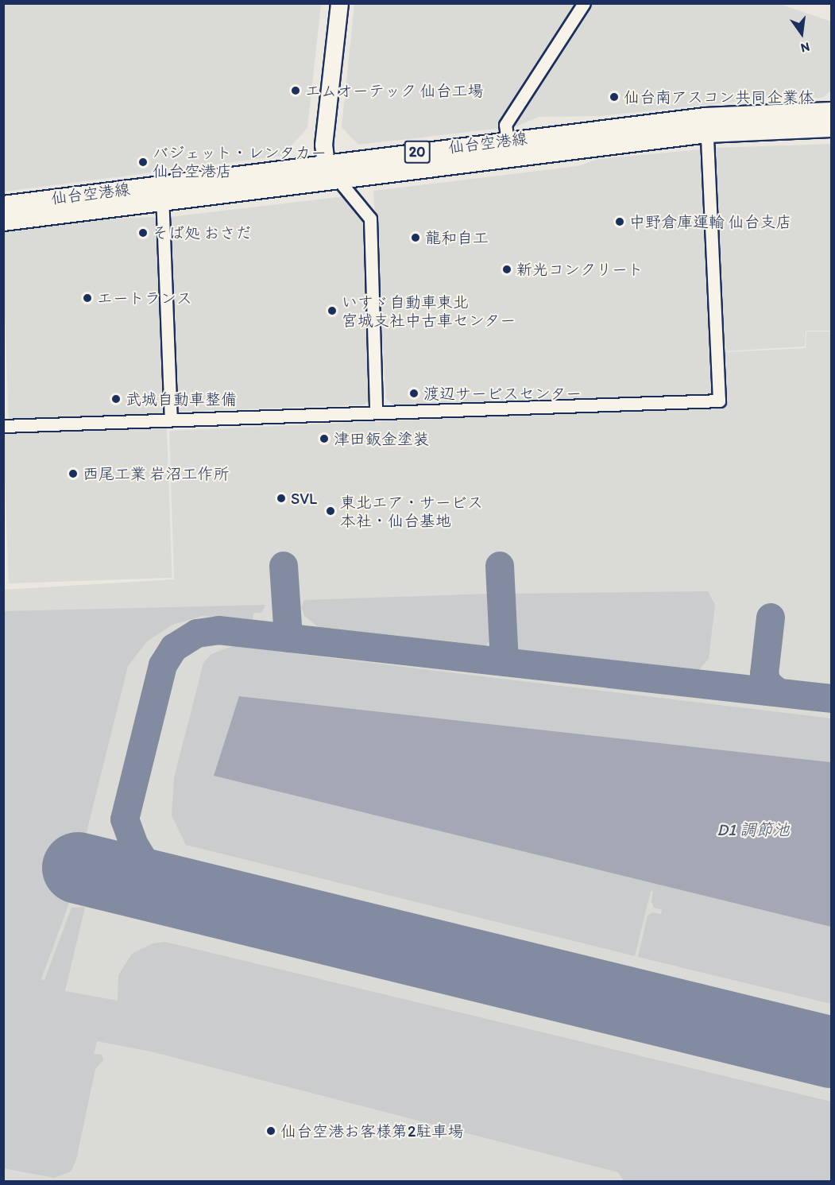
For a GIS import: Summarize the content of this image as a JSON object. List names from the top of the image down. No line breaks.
{"streets":{"main road":["仙台空港線","20"]},"water":["D1 調節池"],"places":["エムオーテック 仙台工場","仙台南アスコン共同企業体","バジェット・レンタカー 仙台空港店","中野倉庫運輸 仙台支店","そば処 おさだ","龍和自工","新光コンクリート","エートランス","いすゞ自動車東北 宮城支社中古車センター","渡辺サービスセンター","武城自動車整備","津田鈑金塗装","西尾工業 岩沼工作所","SVL","東北エア・サービス 本社・仙台基地","仙台空港お客様第2駐車場"],"north":"bottom"}
